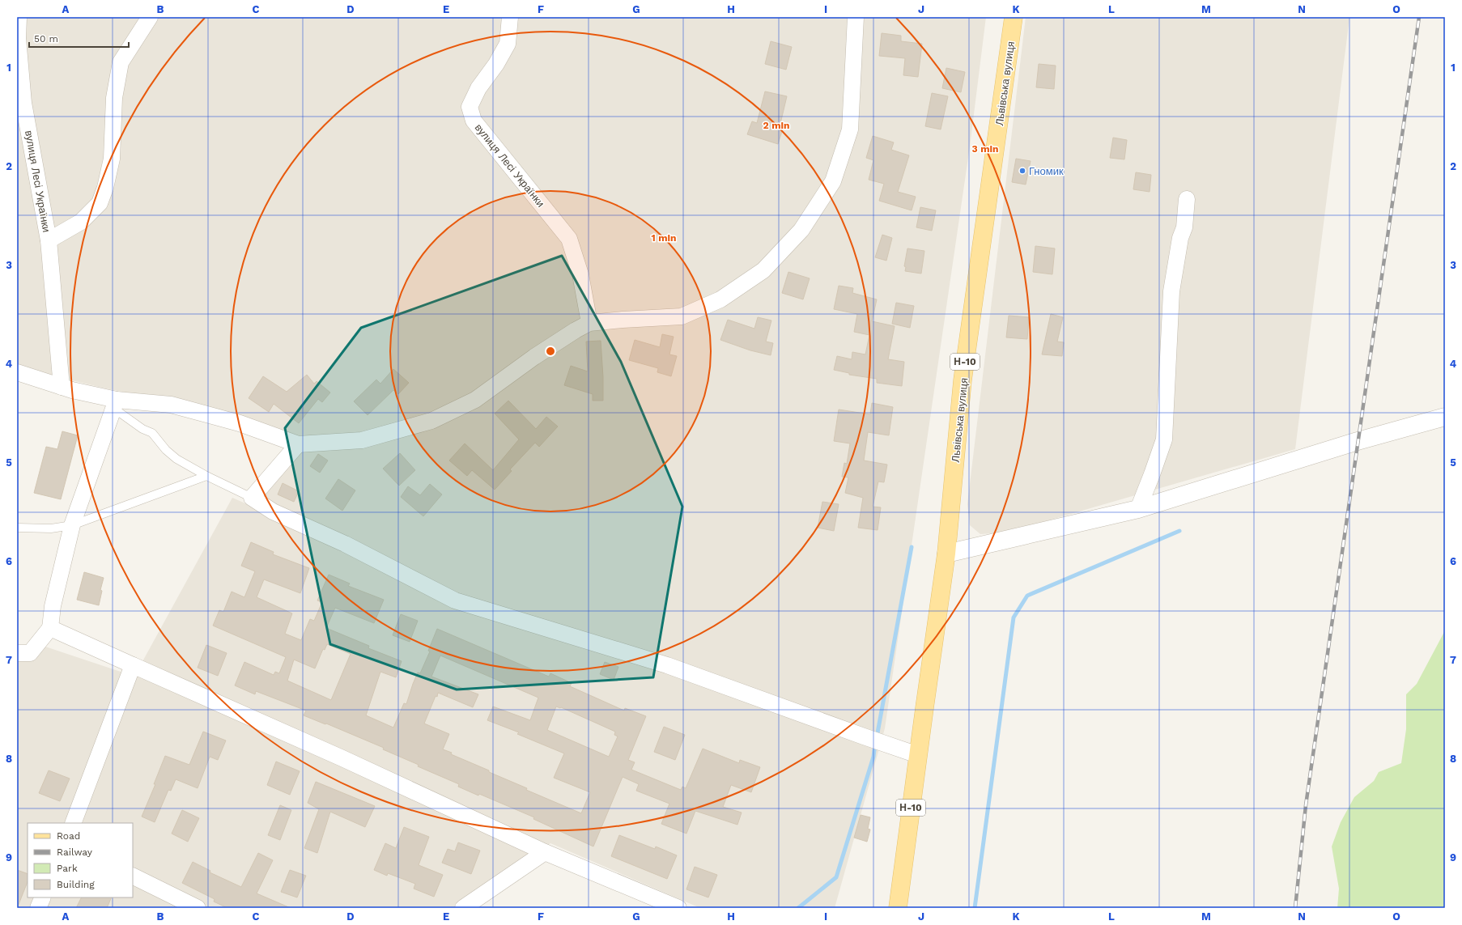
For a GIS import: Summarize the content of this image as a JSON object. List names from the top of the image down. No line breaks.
{"streets":{"main road":["Львівська вулиця","Н-10"],"street":["вулиця Лесі Українки"]},"crossings":[["Львівська вулиця","Н-10"]],"places":["Гномик"],"legend":["Road","Railway","Park","Building"],"scale_bar":"50 m","grid":{"columns":["A","B","C","D","E","F","G","H","I","J","K","L","M","N","O"],"rows":["1","2","3","4","5","6","7","8","9"]},"rings":["2 min","3 min","1 min"]}
